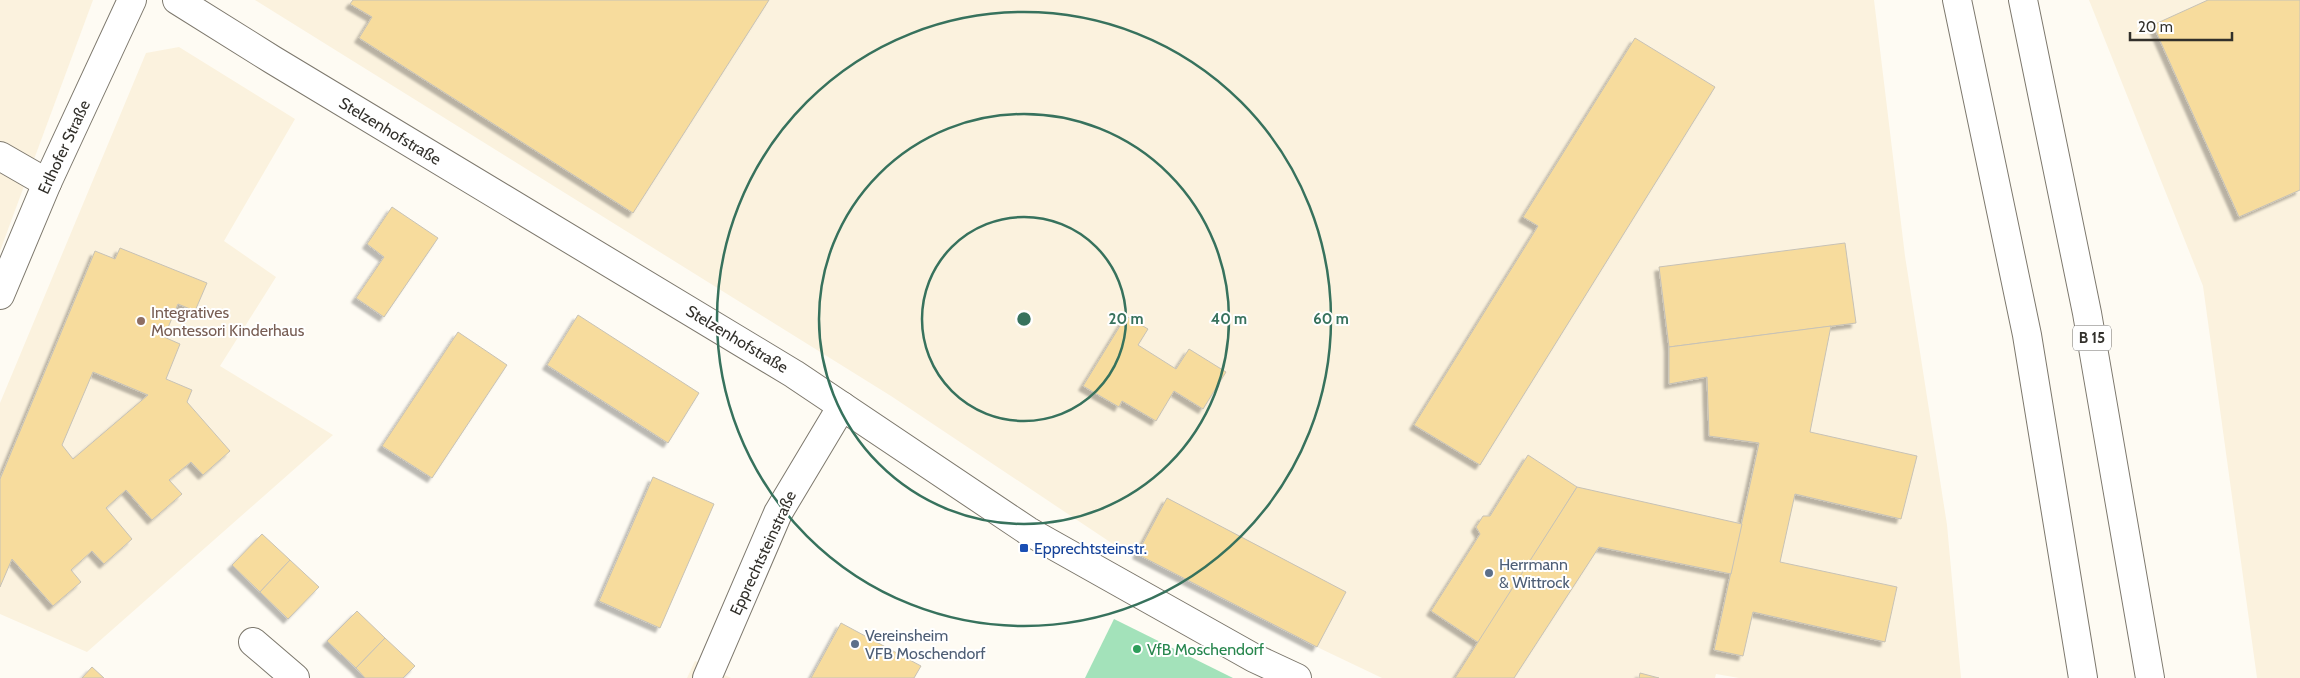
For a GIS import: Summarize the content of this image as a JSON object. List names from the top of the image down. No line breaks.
{"streets":{"main road":["Stelzenhofstraße","Erlhofer Straße","B 15","Epprechtsteinstraße"]},"crossings":[["Stelzenhofstraße","Epprechtsteinstraße"]],"places":{"other":["Integratives Montessori Kinderhaus","Herrmann & Wittrock","Vereinsheim VFB Moschendorf","VfB Moschendorf"],"transit":["Epprechtsteinstr."]},"scale_bar":"20 m","rings":["20 m","40 m","60 m"]}
